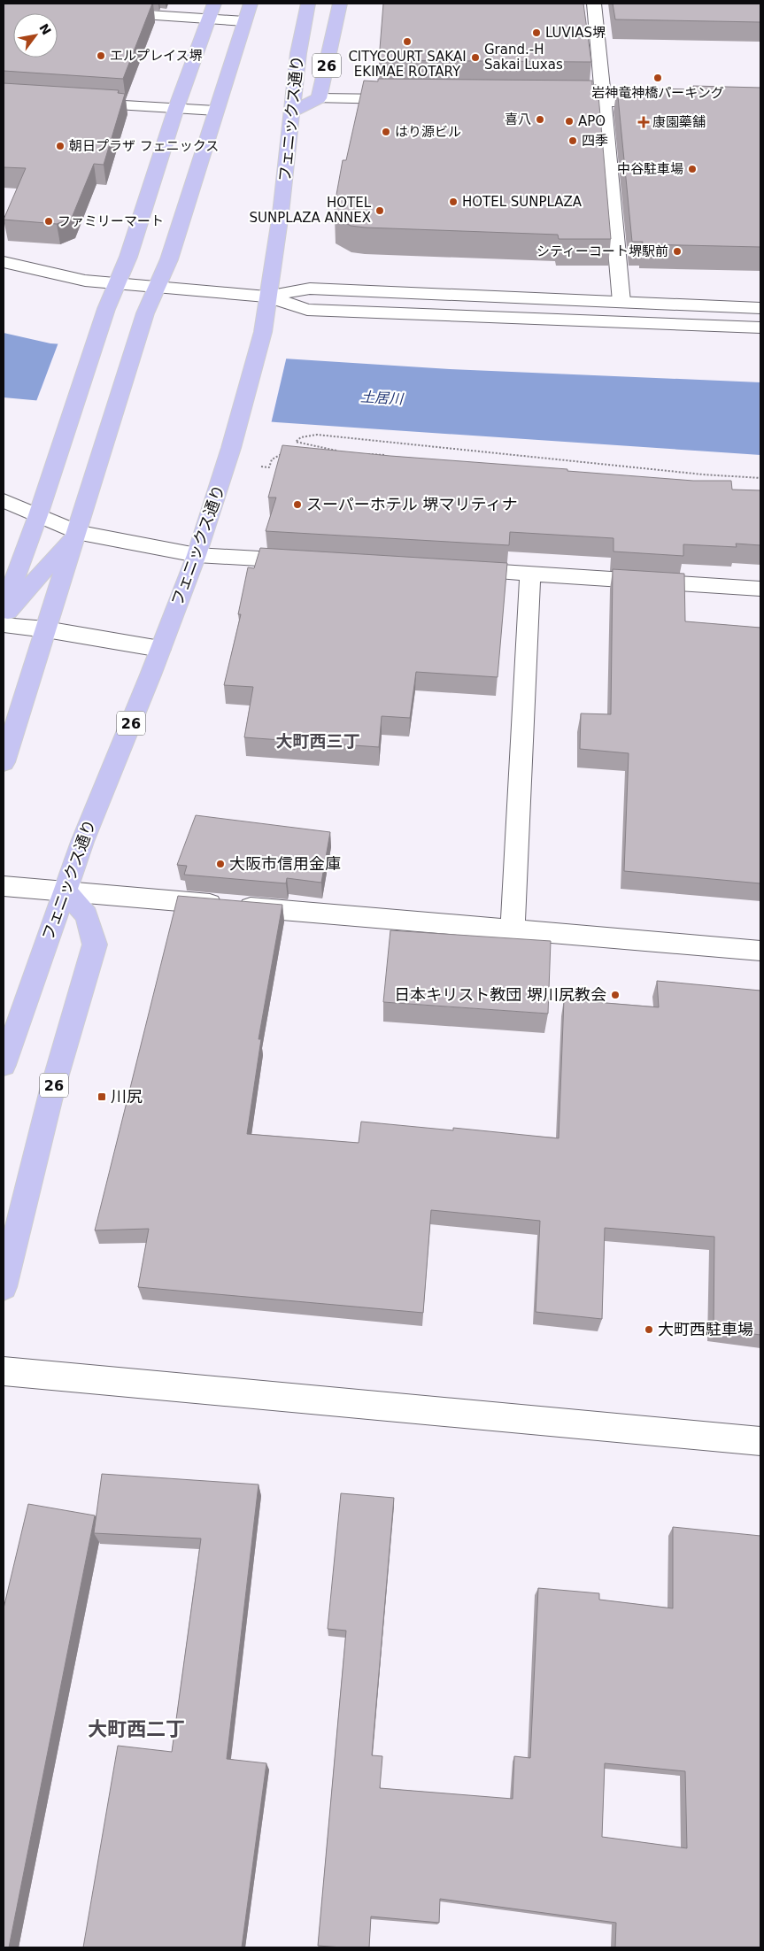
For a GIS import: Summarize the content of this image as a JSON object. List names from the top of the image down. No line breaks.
{"streets":{"highway":["26","フェニックス通り"]},"crossings":[["26","フェニックス通り"]],"districts":["大町西三丁","大町西二丁"],"water":["土居川"],"places":{"other":["LUVIAS堺","CITYCOURT SAKAI EKIMAE ROTARY","エルプレイス堺","Grand.-H Sakai Luxas","岩神竜神橋パーキング","喜八","APO","はり源ビル","四季","朝日プラザ フェニックス","中谷駐車場","HOTEL SUNPLAZA","HOTEL SUNPLAZA ANNEX","ファミリーマート","シティーコート堺駅前","スーパーホテル 堺マリティナ","大阪市信用金庫","日本キリスト教団 堺川尻教会","大町西駐車場"],"health":["康園藥舗"],"transit":["川尻"]},"north":"top right"}
